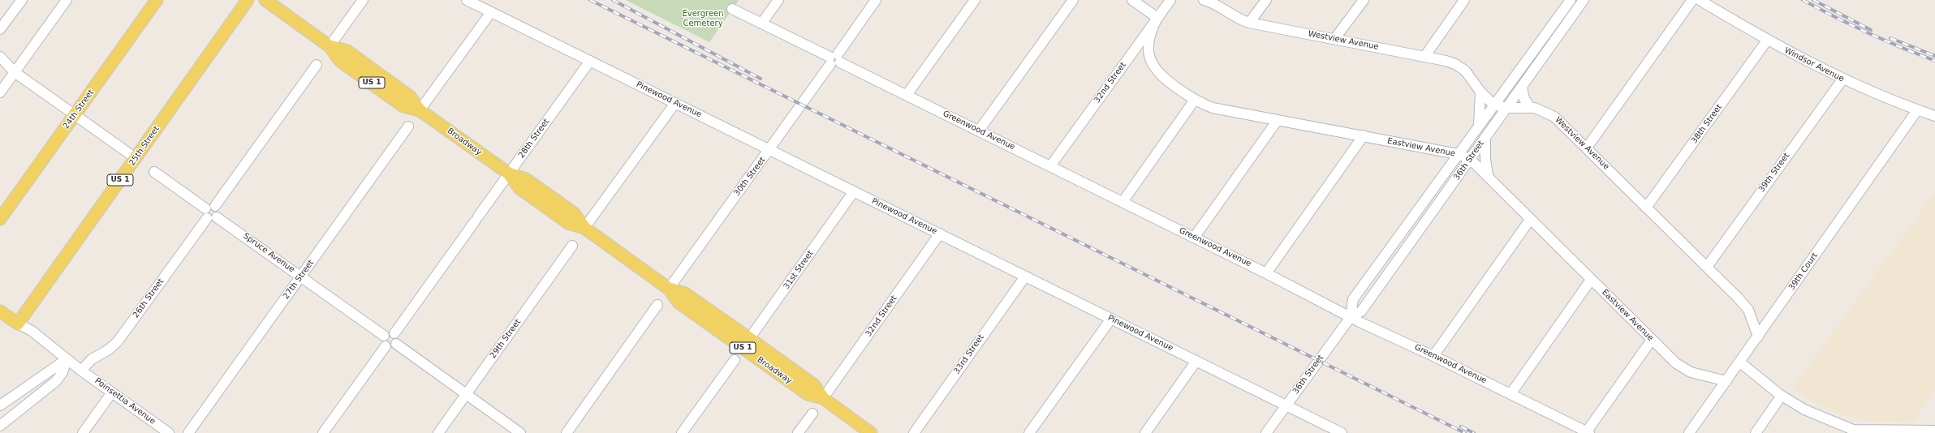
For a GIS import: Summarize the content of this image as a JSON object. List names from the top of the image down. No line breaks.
{"streets":{"main road":["US 1","24th Street","Broadway","25th Street"],"street":["Westview Avenue","Windsor Avenue","32nd Street","Pinewood Avenue","38th Street","Greenwood Avenue","28th Street","Eastview Avenue","36th Street","39th Street","30th Street","Spruce Avenue","31st Street","39th Court","27th Street","26th Street","29th Street","33rd Street","Poinsettia Avenue"]},"crossings":[["Westview Avenue","38th Street"],["Westview Avenue","36th Street"],["Westview Avenue","39th Street"],["Westview Avenue","39th Court"],["Windsor Avenue","38th Street"],["Windsor Avenue","39th Street"],["Windsor Avenue","39th Court"],["32nd Street","Pinewood Avenue"],["32nd Street","Greenwood Avenue"],["32nd Street","Broadway"],["32nd Street","Eastview Avenue"],["Pinewood Avenue","28th Street"],["Pinewood Avenue","36th Street"],["Pinewood Avenue","30th Street"],["Pinewood Avenue","31st Street"],["Pinewood Avenue","33rd Street"],["Greenwood Avenue","36th Street"],["Greenwood Avenue","30th Street"],["28th Street","Broadway"],["28th Street","Spruce Avenue"],["Broadway","30th Street"],["Broadway","31st Street"],["25th Street","Poinsettia Avenue"],["Eastview Avenue","36th Street"],["Eastview Avenue","39th Court"],["Spruce Avenue","27th Street"],["Spruce Avenue","26th Street"],["26th Street","Poinsettia Avenue"]],"parks":["Evergreen Cemetery"]}
